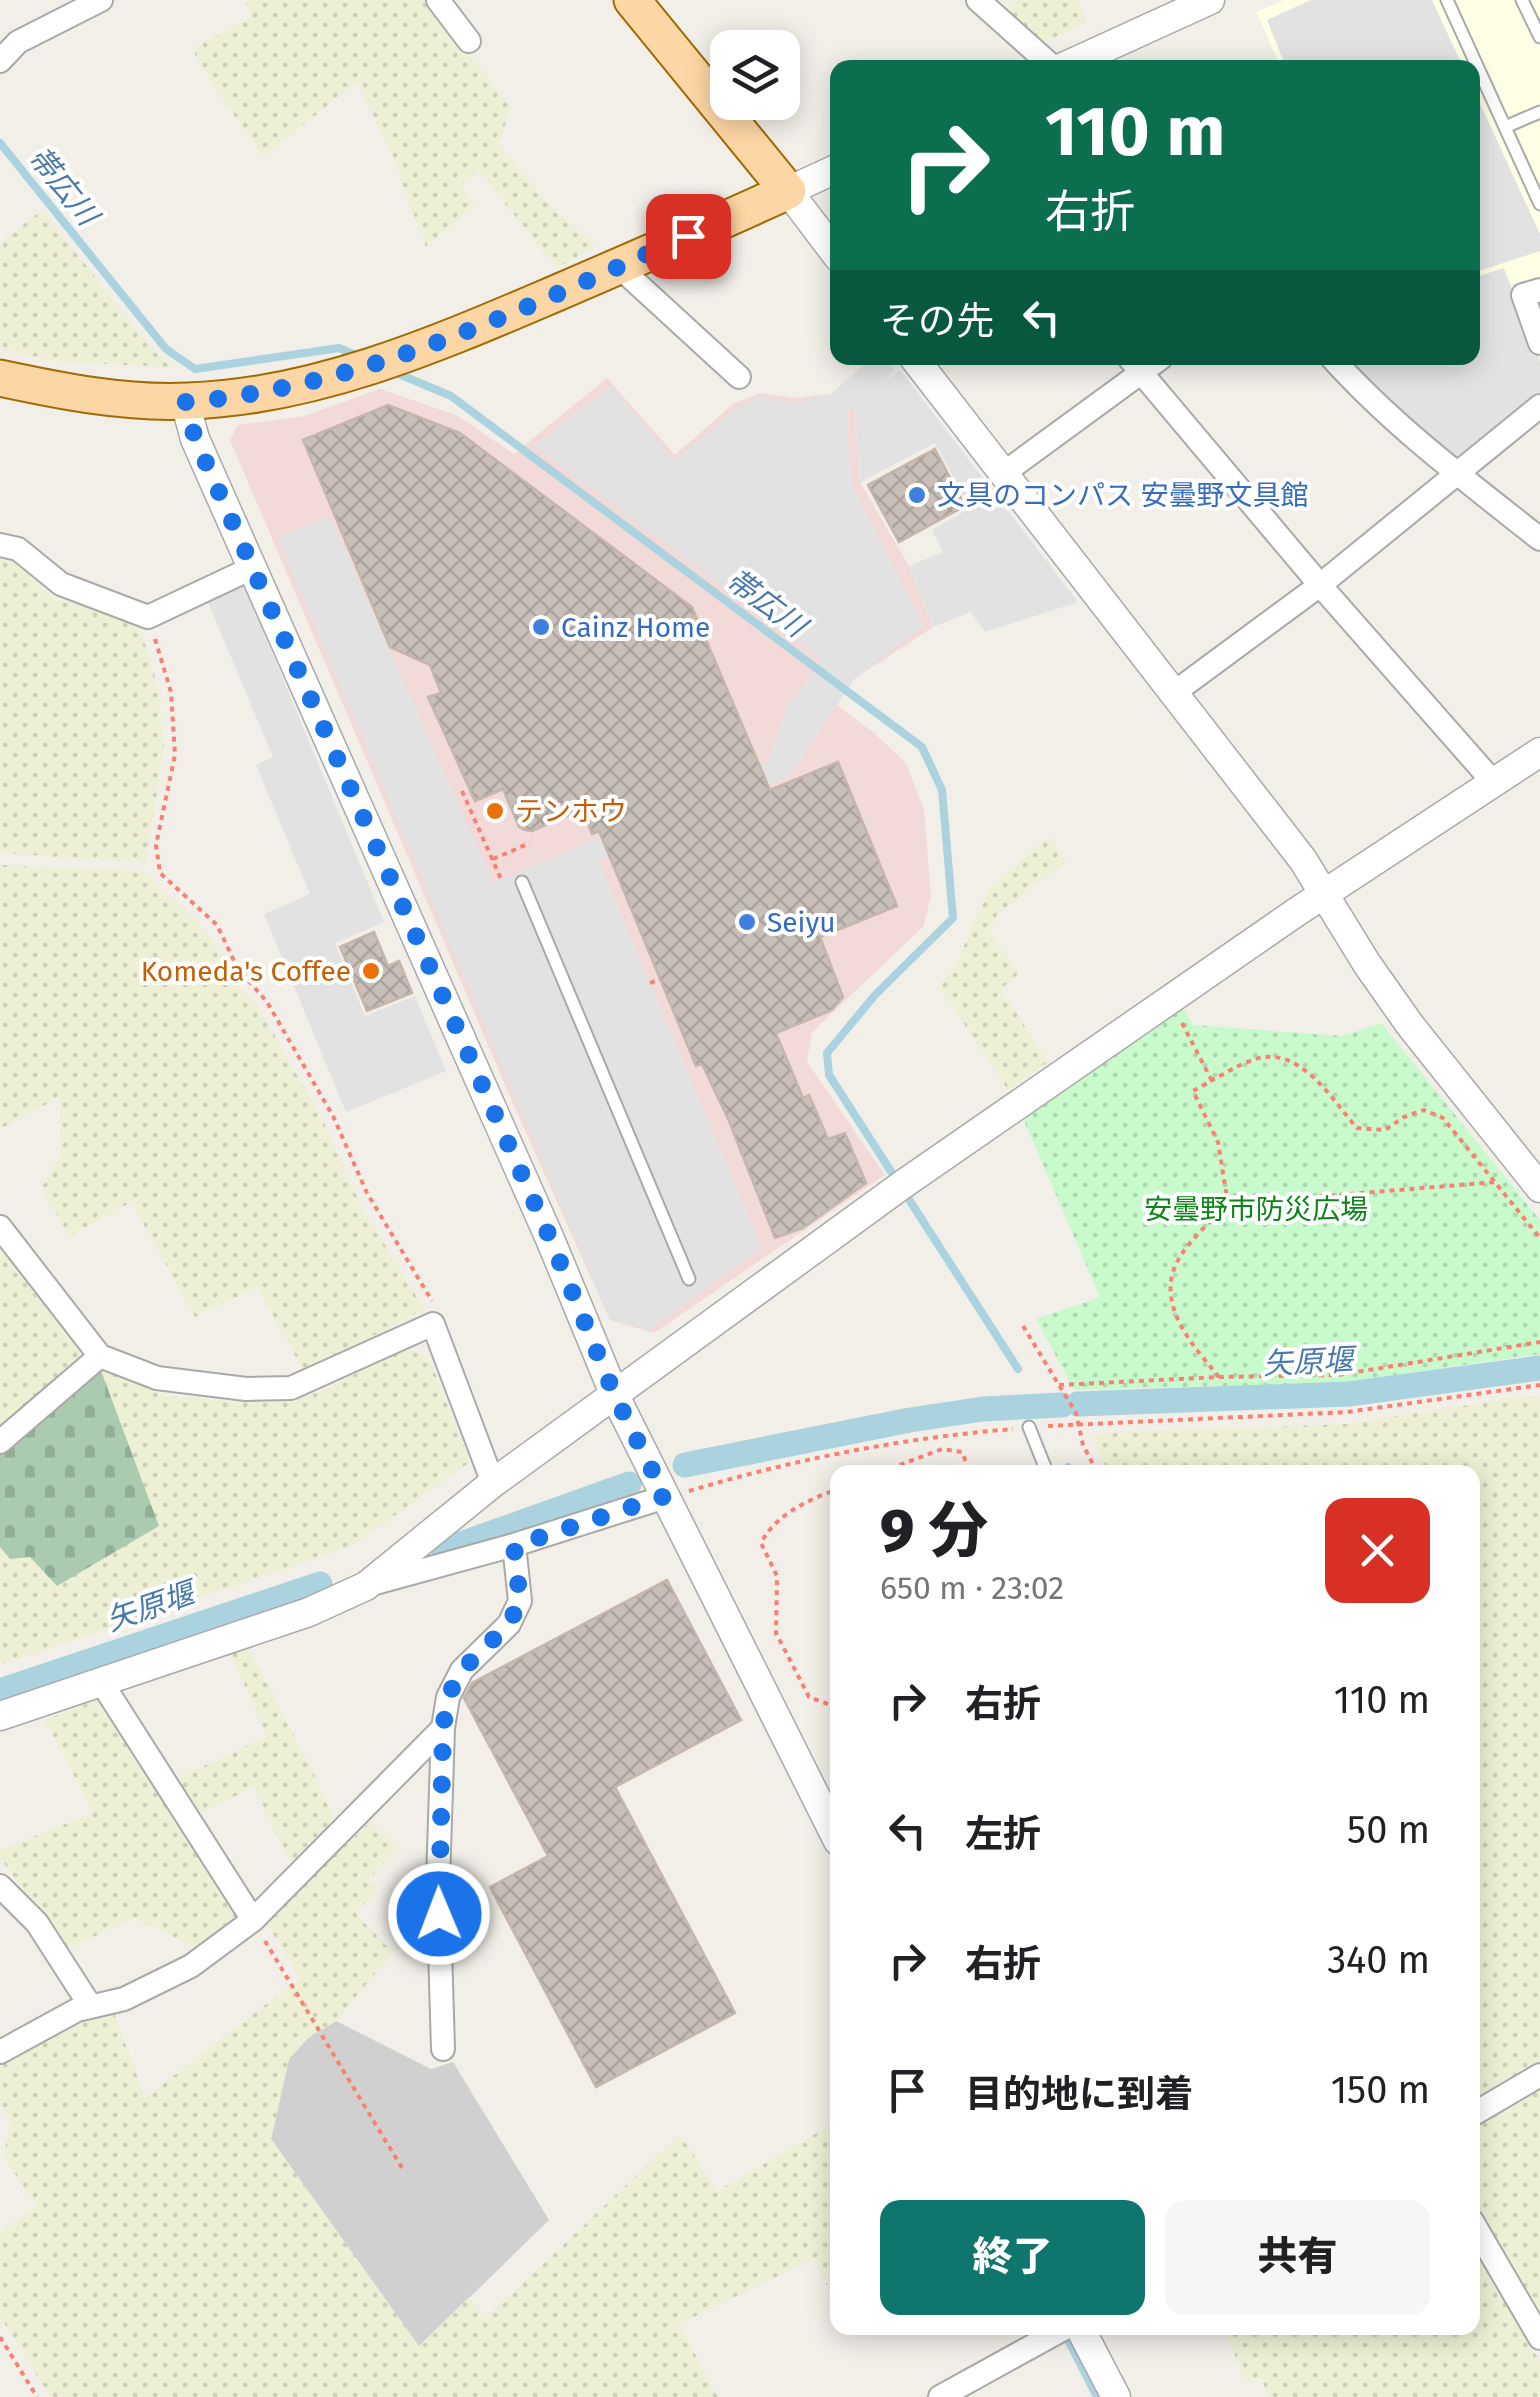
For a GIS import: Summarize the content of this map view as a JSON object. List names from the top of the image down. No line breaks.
{"water":["帯広川","矢原堰"],"parks":["安曇野市防災広場"],"places":["文具のコンパス 安曇野文具館","Cainz Home","テンホウ","Seiyu","Komeda's Coffee"],"page":{"turn":["110 m","右折"],"then":"その先","heading":["9 分","650 m · 23:02"],"list":[{"name":"右折","value":"110 m"},{"name":"左折","value":"50 m"},{"name":"右折","value":"340 m"},{"name":"目的地に到着","value":"150 m"}],"buttons":["終了","共有"]}}
